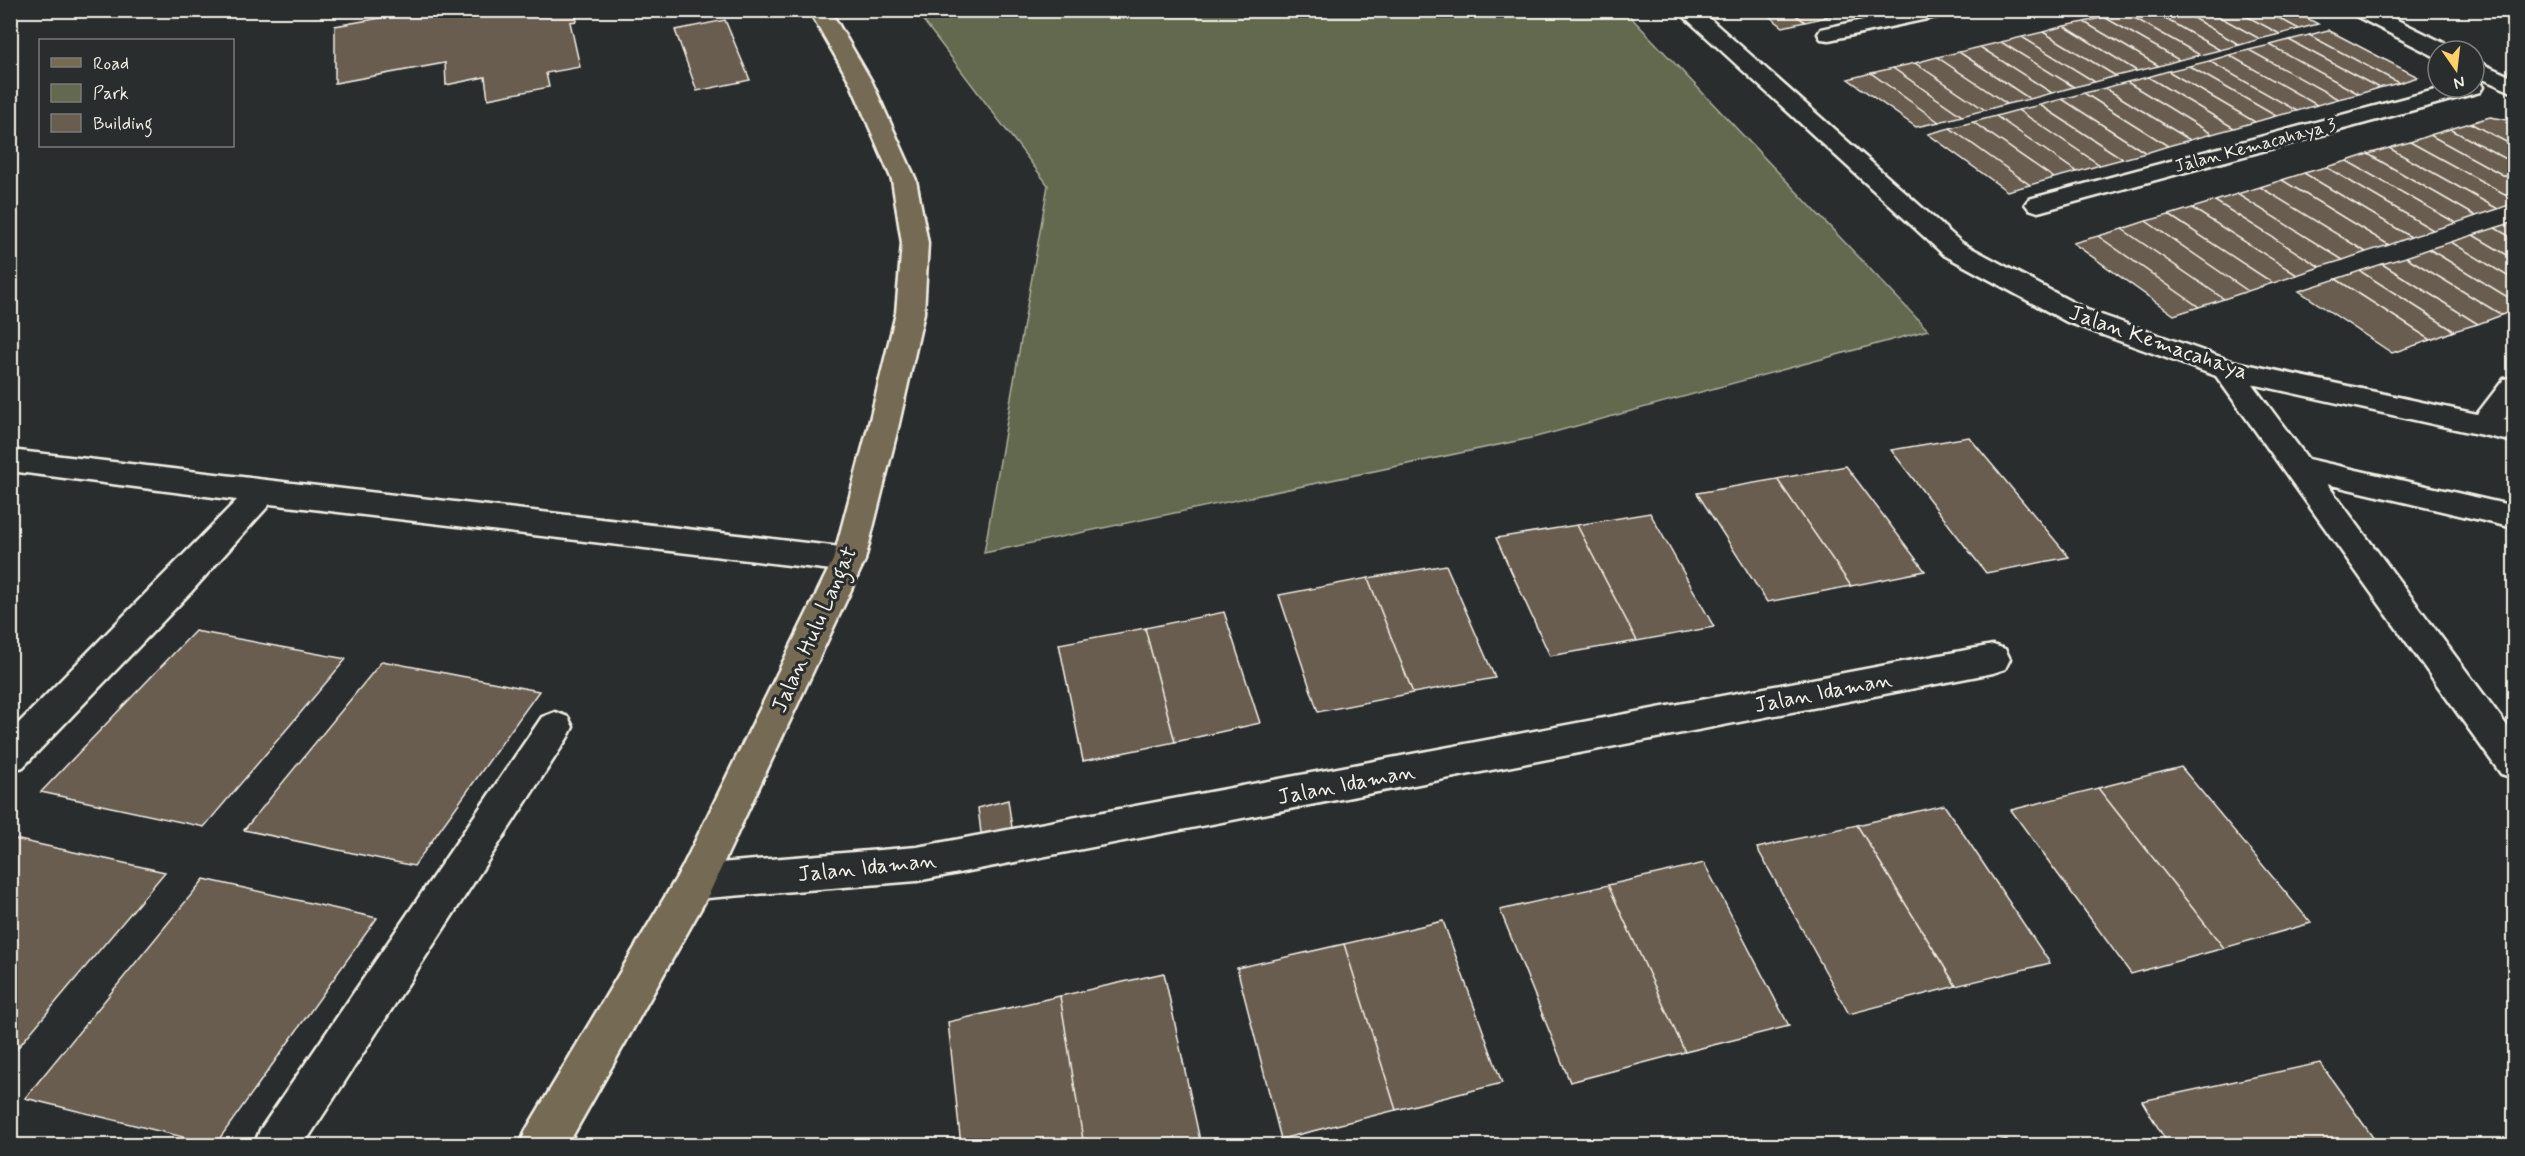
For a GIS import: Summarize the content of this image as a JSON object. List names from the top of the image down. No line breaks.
{"streets":{"main road":["Jalan Hulu Langat"],"street":["Jalan Kemacahaya 3","Jalan Kemacahaya","Jalan Idaman"]},"crossings":[["Jalan Hulu Langat","Jalan Idaman"]],"legend":["Road","Park","Building"],"north":"bottom"}
